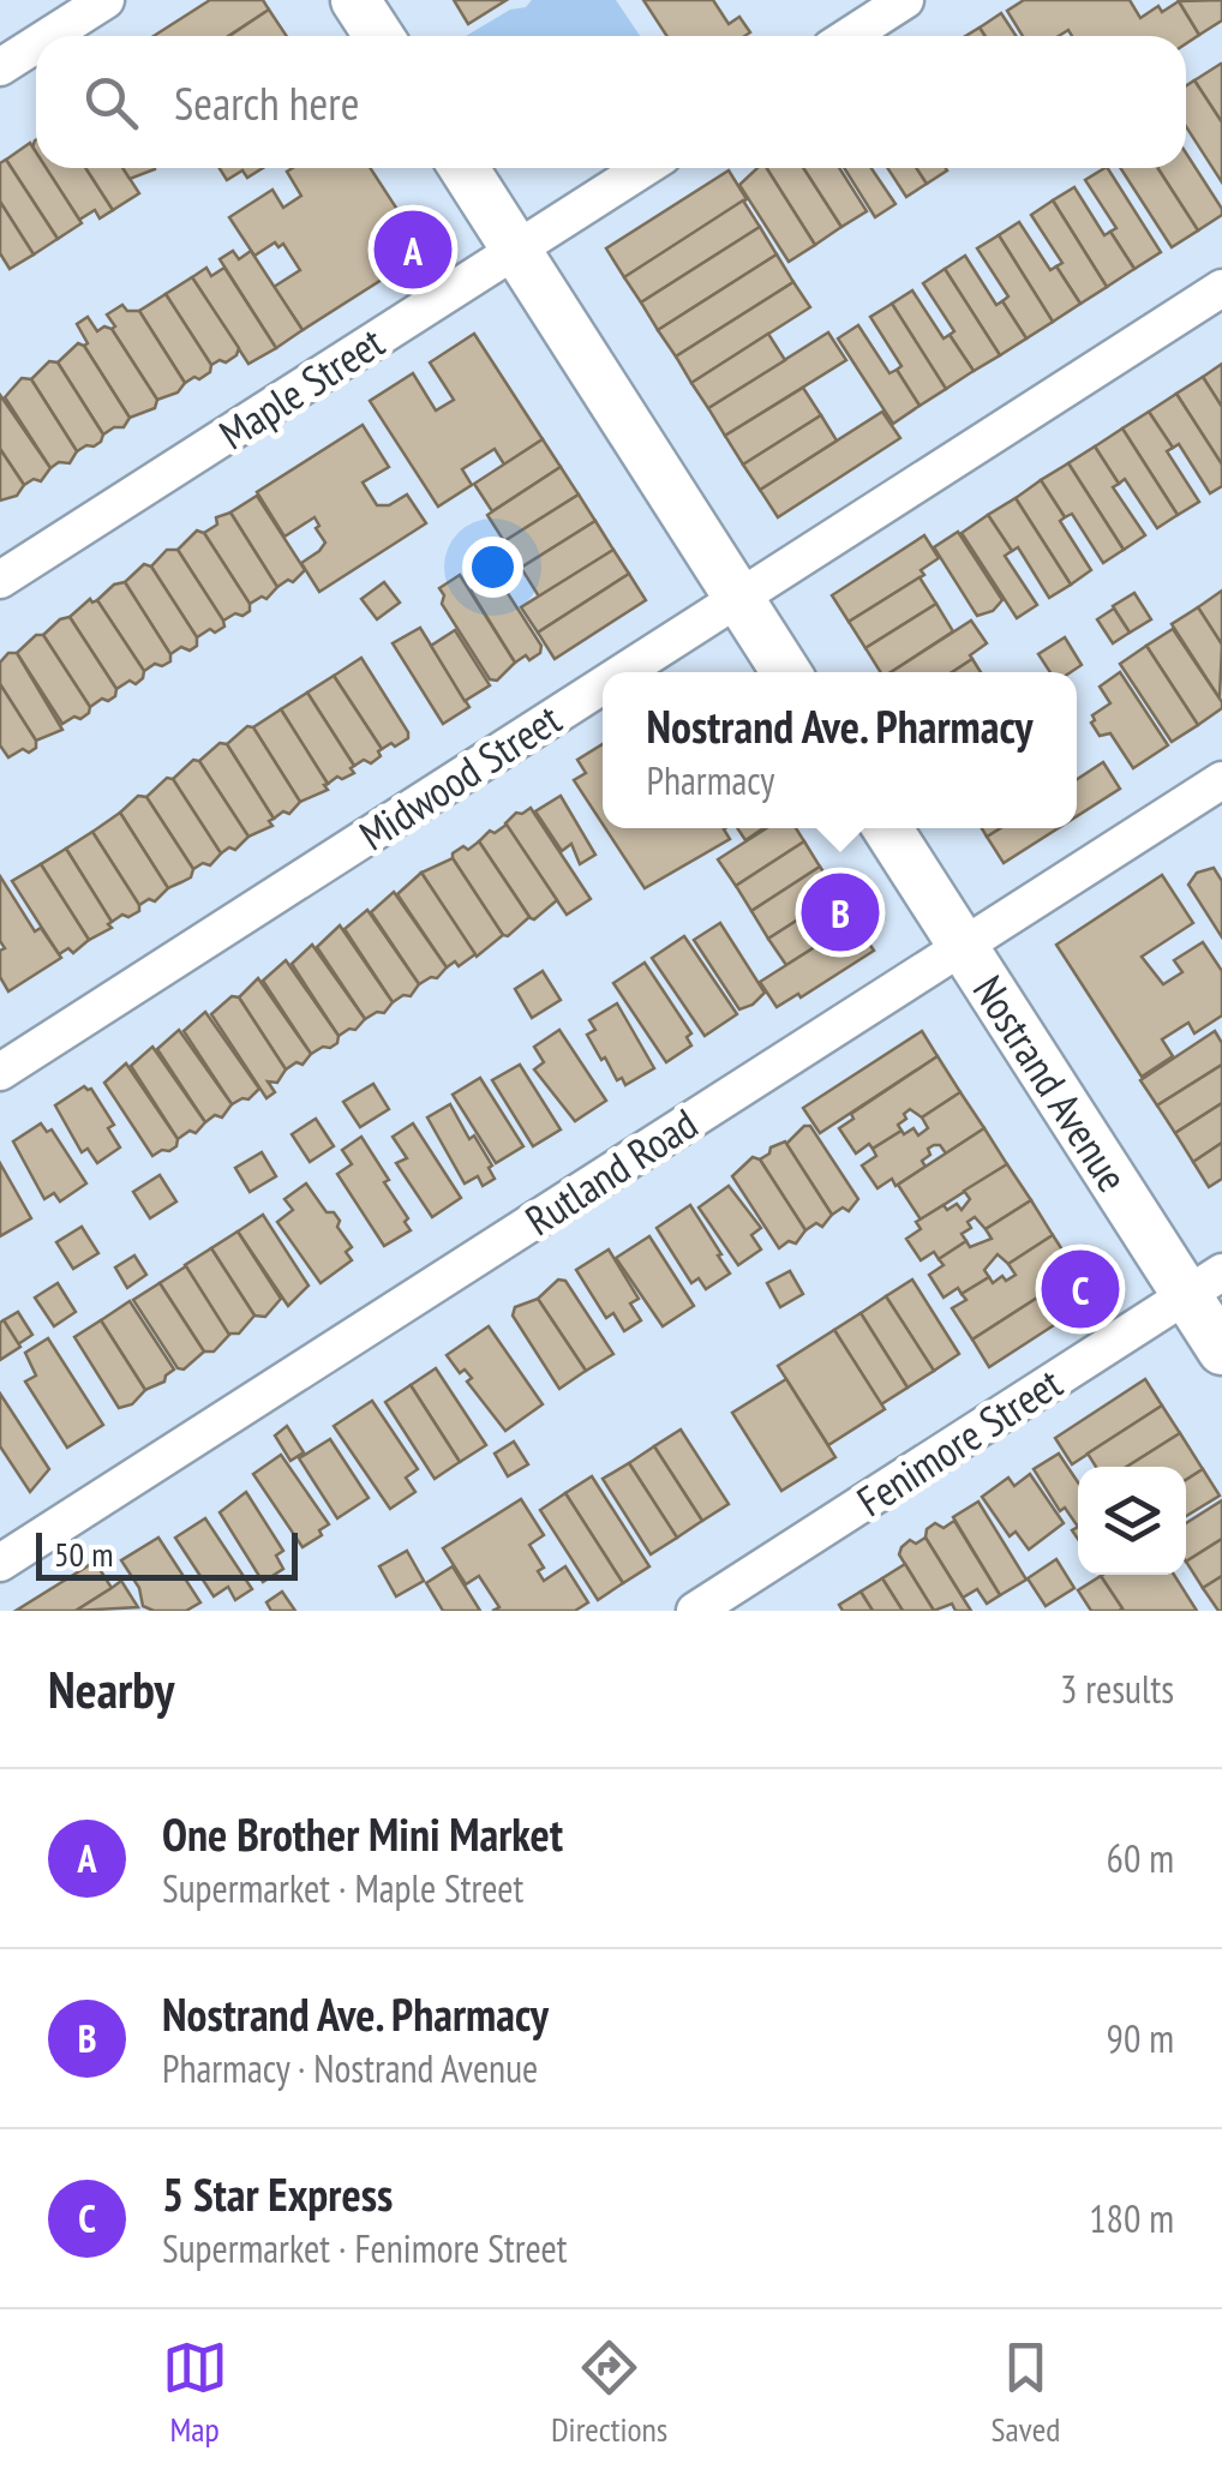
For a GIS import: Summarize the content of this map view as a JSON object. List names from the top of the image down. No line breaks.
{"streets":{"main road":["Nostrand Avenue"],"street":["Maple Street","Midwood Street","Rutland Road","Fenimore Street"]},"crossings":[["Nostrand Avenue","Rutland Road"],["Nostrand Avenue","Fenimore Street"]],"scale_bar":"50 m","page":{"search":"Search here","pins":["A","B","C"],"popup":["Nostrand Ave. Pharmacy","Pharmacy"],"scale":"50 m","heading":["Nearby","3 results"],"list":[{"mark":"A","name":"One Brother Mini Market","note":"Supermarket · Maple Street","value":"60 m"},{"mark":"B","name":"Nostrand Ave. Pharmacy","note":"Pharmacy · Nostrand Avenue","value":"90 m"},{"mark":"C","name":"5 Star Express","note":"Supermarket · Fenimore Street","value":"180 m"}],"nav":["Map","Directions","Saved"]}}
